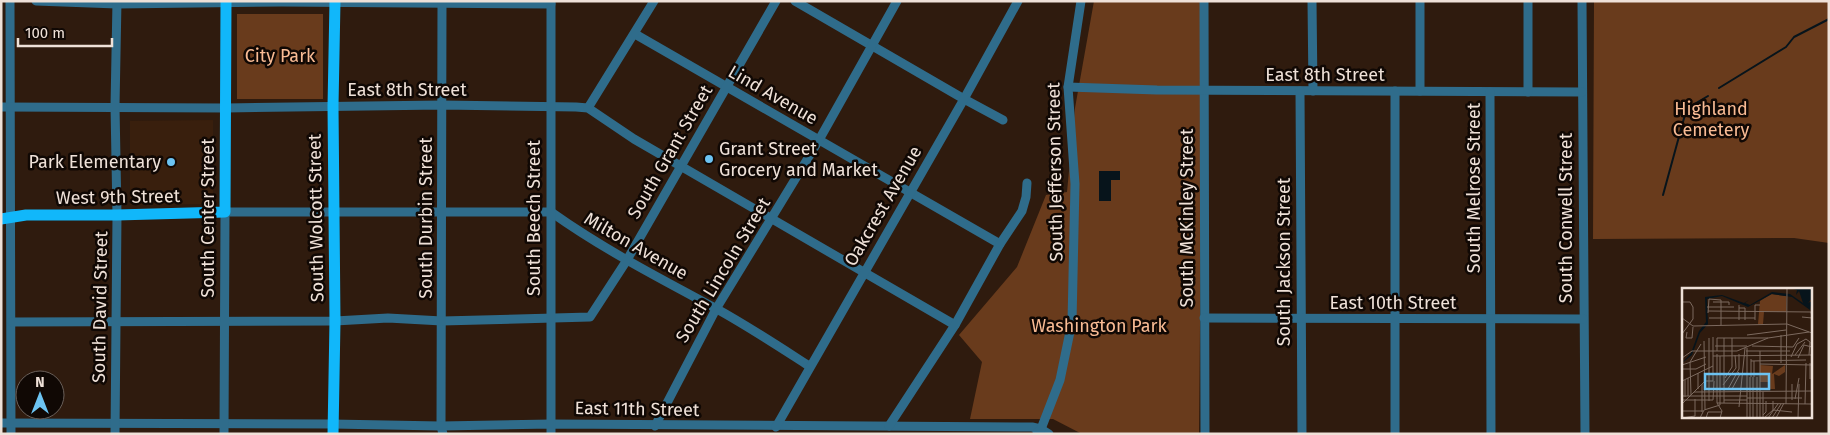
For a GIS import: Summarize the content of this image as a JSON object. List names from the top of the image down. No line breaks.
{"streets":{"main road":["West 9th Street","South Center Street","South Wolcott Street"],"street":["East 8th Street","Lind Avenue","South Grant Street","South Jefferson Street","South Melrose Street","Oakcrest Avenue","South Durbin Street","South Beech Street","South McKinley Street","South Conwell Street","Milton Avenue","South Jackson Street","South Lincoln Street","East 10th Street","South David Street","East 11th Street"]},"crossings":[["East 8th Street","South Jefferson Street"],["East 8th Street","South Melrose Street"],["East 8th Street","South Center Street"],["East 8th Street","South Wolcott Street"],["East 8th Street","South Durbin Street"],["East 8th Street","South Beech Street"],["East 8th Street","South McKinley Street"],["East 8th Street","South Conwell Street"],["East 8th Street","South Jackson Street"],["East 8th Street","South David Street"],["Lind Avenue","South Grant Street"],["Lind Avenue","Oakcrest Avenue"],["Lind Avenue","South Lincoln Street"],["South Grant Street","South Beech Street"],["South Grant Street","Milton Avenue"],["South Jefferson Street","East 11th Street"],["South Melrose Street","East 10th Street"],["West 9th Street","South Center Street"],["West 9th Street","South David Street"],["Oakcrest Avenue","Milton Avenue"],["Oakcrest Avenue","East 11th Street"],["South Center Street","East 11th Street"],["South Wolcott Street","East 11th Street"],["South Durbin Street","East 11th Street"],["South Beech Street","Milton Avenue"],["South Beech Street","East 11th Street"],["South McKinley Street","East 10th Street"],["South Conwell Street","East 10th Street"],["Milton Avenue","South Lincoln Street"],["South Jackson Street","East 10th Street"],["South Lincoln Street","East 11th Street"],["South David Street","East 11th Street"]],"parks":["City Park","Highland Cemetery","Washington Park"],"places":["Grant Street Grocery and Market","Park Elementary"],"scale_bar":"100 m","north":"top"}
